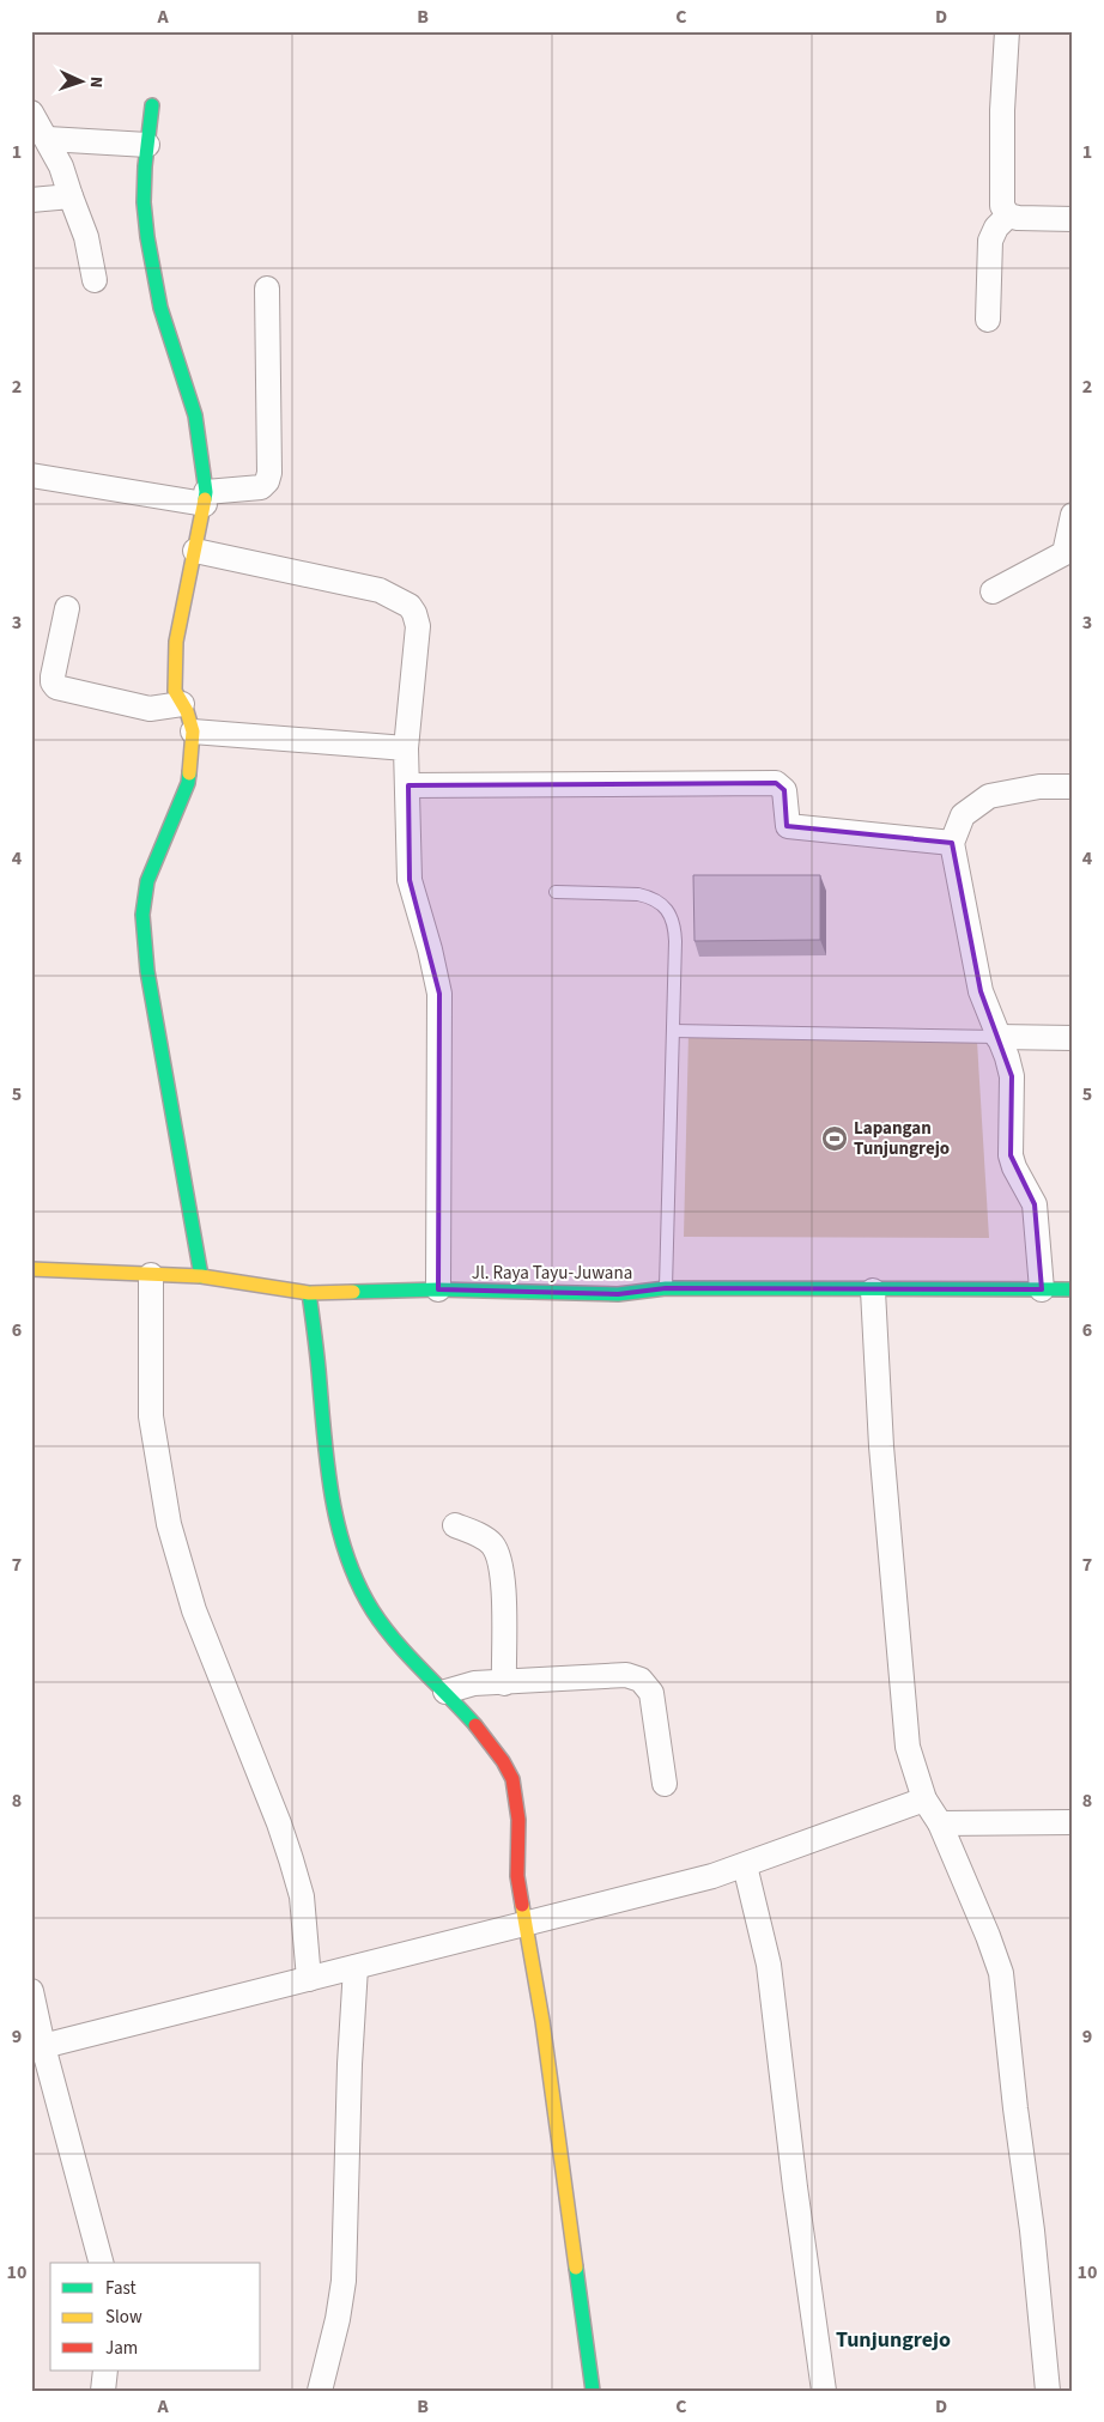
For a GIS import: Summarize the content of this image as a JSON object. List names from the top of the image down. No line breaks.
{"streets":{"street":["Jl. Raya Tayu-Juwana"]},"districts":["Tunjungrejo"],"places":{"sports":["Lapangan Tunjungrejo"]},"legend":["Fast","Slow","Jam"],"north":"right","grid":{"columns":["A","B","C","D"],"rows":["1","2","3","4","5","6","7","8","9","10"]}}
